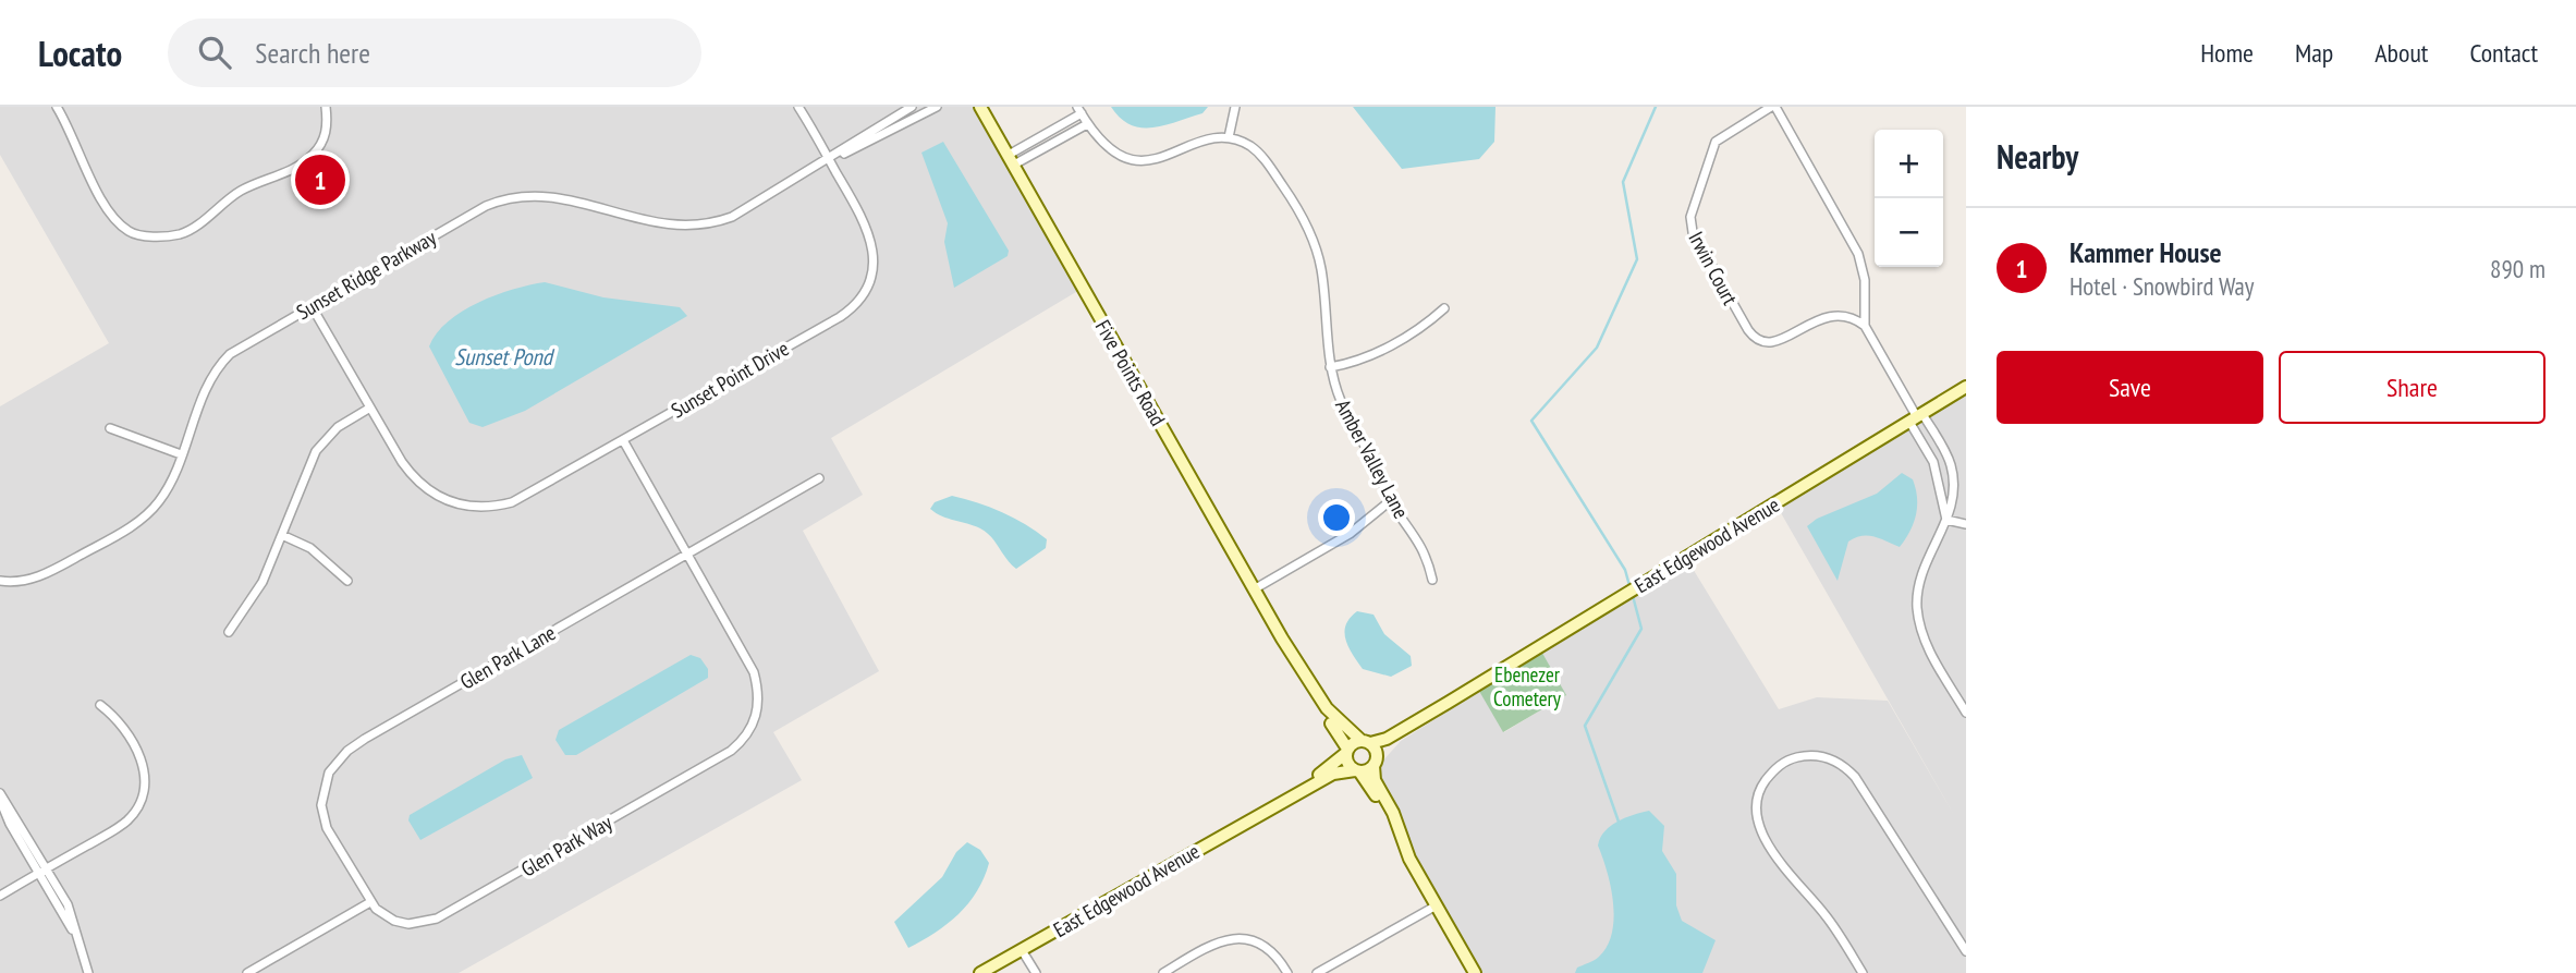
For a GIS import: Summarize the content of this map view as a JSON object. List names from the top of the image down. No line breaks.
{"streets":{"main road":["Five Points Road","East Edgewood Avenue"],"street":["Irwin Court","Sunset Ridge Parkway","Sunset Point Drive","Amber Valley Lane","Glen Park Lane","Glen Park Way"]},"crossings":[["Sunset Ridge Parkway","Sunset Point Drive"],["Glen Park Lane","Glen Park Way"]],"water":["Sunset Pond"],"parks":["Ebenezer Cometery"],"page":{"header":"Locato","search":"Search here","nav":["Home","Map","About","Contact"],"heading":"Nearby","map_buttons":["+","−"],"pins":"1","list":[{"mark":"1","name":"Kammer House","note":"Hotel · Snowbird Way","value":"890 m"}],"buttons":["Save","Share"]}}
